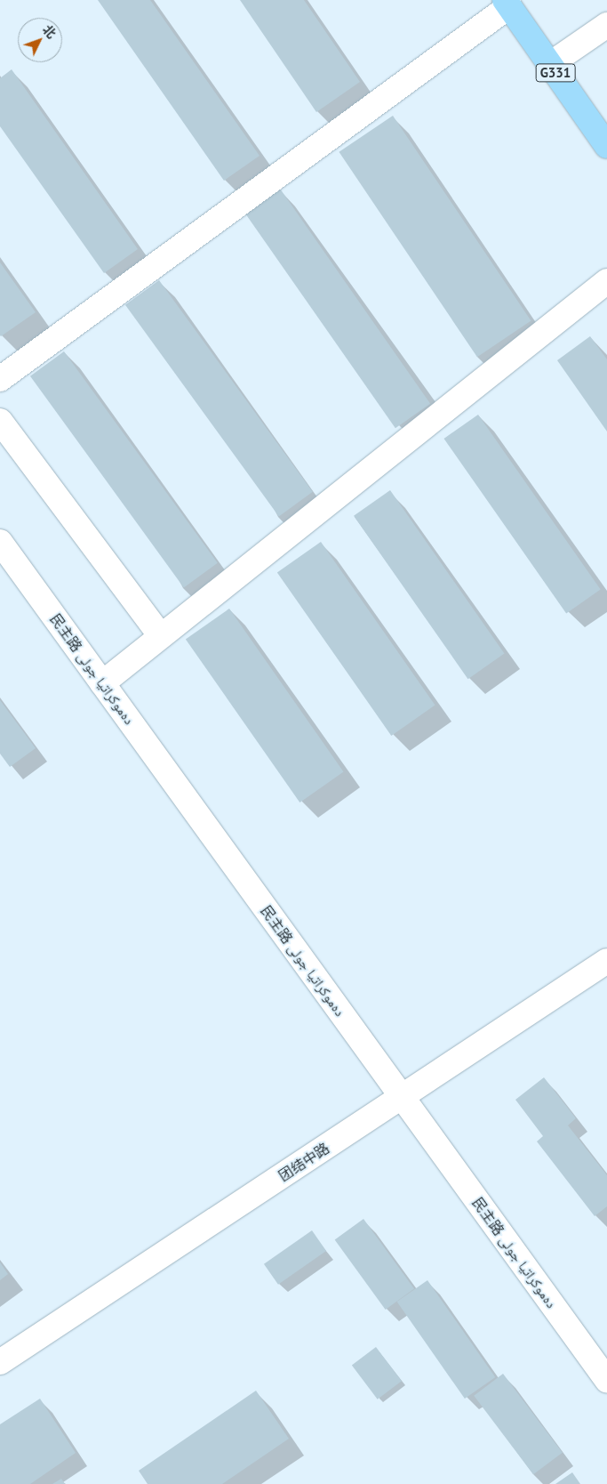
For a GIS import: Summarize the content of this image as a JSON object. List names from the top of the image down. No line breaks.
{"streets":{"highway":["G331"],"street":["民主路 دەموكراتيا جولى","团结中路"]},"crossings":[["民主路 دەموكراتيا جولى","团结中路"]],"north":"top right"}
